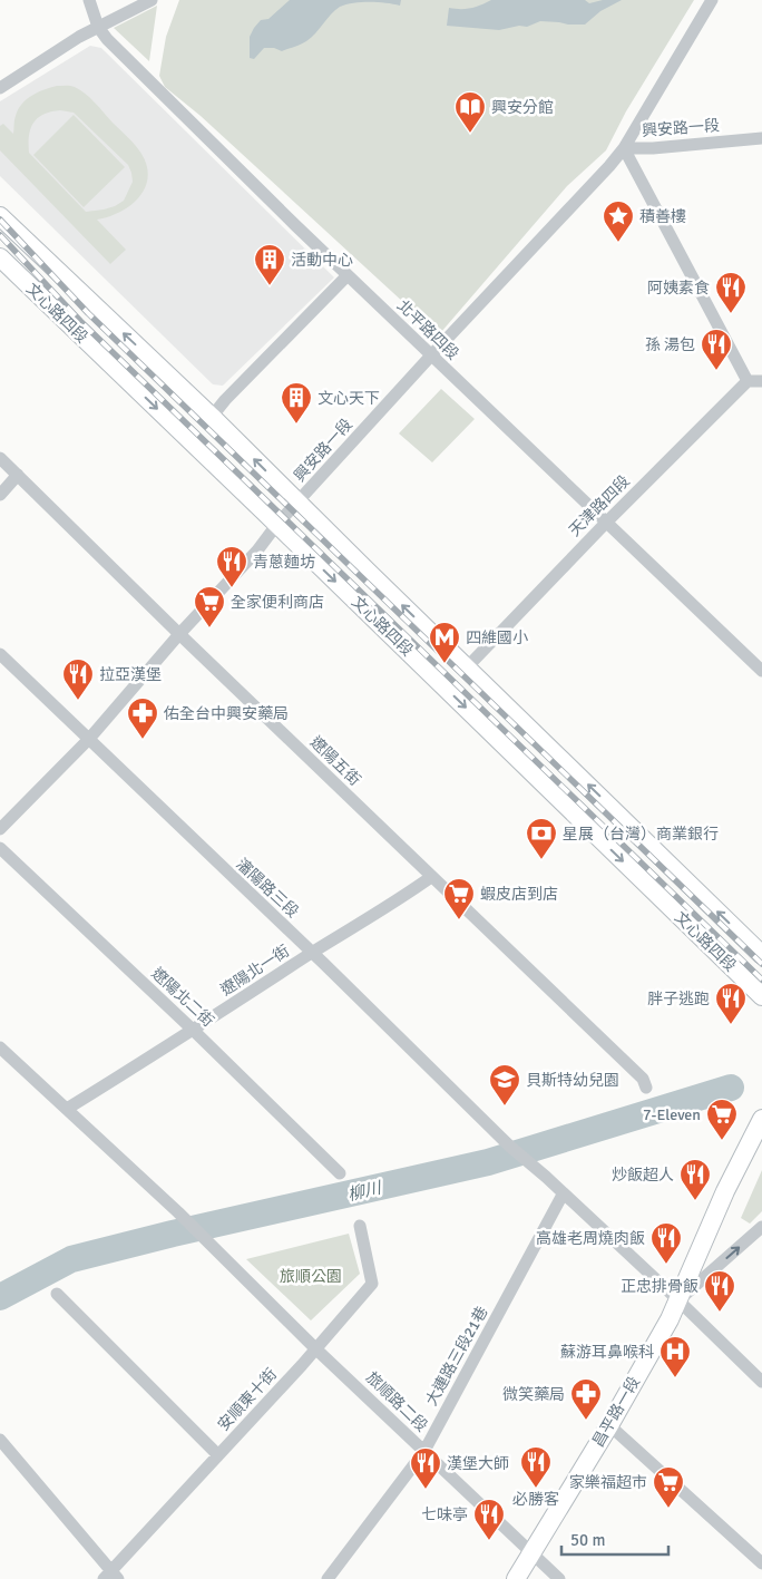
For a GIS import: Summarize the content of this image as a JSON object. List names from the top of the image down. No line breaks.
{"streets":{"main road":["文心路四段","昌平路一段"],"street":["興安路一段","北平路四段","天津路四段","遼陽五街","瀋陽路三段","遼陽北一街","遼陽北二街","大連路三段21巷","安順東十街","旅順路二段"]},"crossings":[["興安路一段","文心路四段"],["興安路一段","北平路四段"],["興安路一段","遼陽五街"],["興安路一段","瀋陽路三段"],["文心路四段","天津路四段"],["北平路四段","天津路四段"],["遼陽五街","遼陽北一街"],["瀋陽路三段","遼陽北一街"],["瀋陽路三段","大連路三段21巷"],["遼陽北一街","遼陽北二街"],["遼陽北一街","旅順路二段"],["大連路三段21巷","旅順路二段"],["安順東十街","旅順路二段"],["旅順路二段","昌平路一段"]],"water":["柳川"],"parks":["旅順公園"],"places":{"library":["興安分館"],"place":["積善樓"],"building":["活動中心","文心天下"],"restaurant":["阿姨素食","孫 湯包","青蔥麵坊","拉亞漢堡","胖子逃跑","炒飯超人","高雄老周燒肉飯","正忠排骨飯","必勝客","漢堡大師","七味亭"],"supermarket":["全家便利商店","蝦皮店到店","7-Eleven","家樂福超市"],"metro station":["四維國小"],"pharmacy":["佑全台中興安藥局","微笑藥局"],"bank":["星展（台灣）商業銀行"],"school or university":["貝斯特幼兒園"],"hospital":["蘇游耳鼻喉科"]},"scale_bar":"50 m"}
